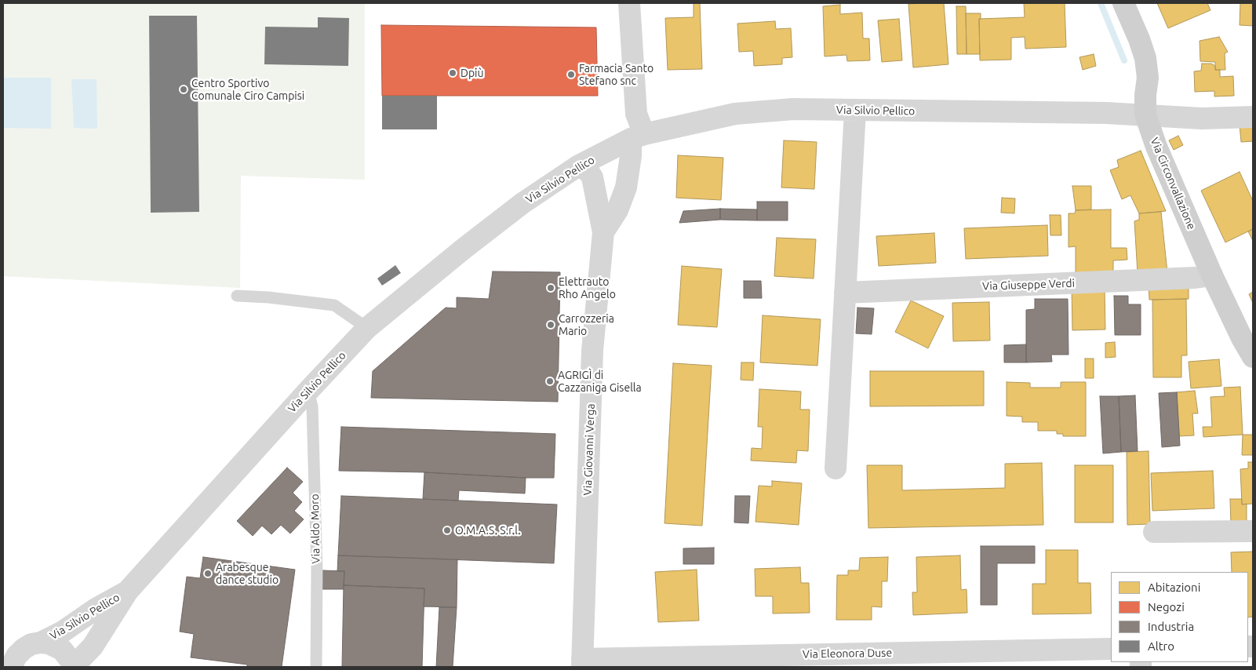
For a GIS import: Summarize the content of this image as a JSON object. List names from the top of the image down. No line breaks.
{"streets":{"street":["Via Silvio Pellico","Via Circonvallazione","Via Giuseppe Verdi","Via Giovanni Verga","Via Eleonora Duse"],"lane":["Via Aldo Moro"]},"crossings":[["Via Silvio Pellico","Via Circonvallazione"],["Via Silvio Pellico","Via Giovanni Verga"],["Via Silvio Pellico","Via Aldo Moro"],["Via Circonvallazione","Via Giuseppe Verdi"],["Via Giovanni Verga","Via Eleonora Duse"]],"places":["Dpiù","Farmacia Santo Stefano snc","Centro Sportivo Comunale Ciro Campisi","Elettrauto Rho Angelo","Carrozzeria Mario","AGRIGÌ di Cazzaniga Gisella","O.M.A.S. S.r.l.","Arabesque dance studio"],"legend":["Abitazioni","Negozi","Industria","Altro"]}
